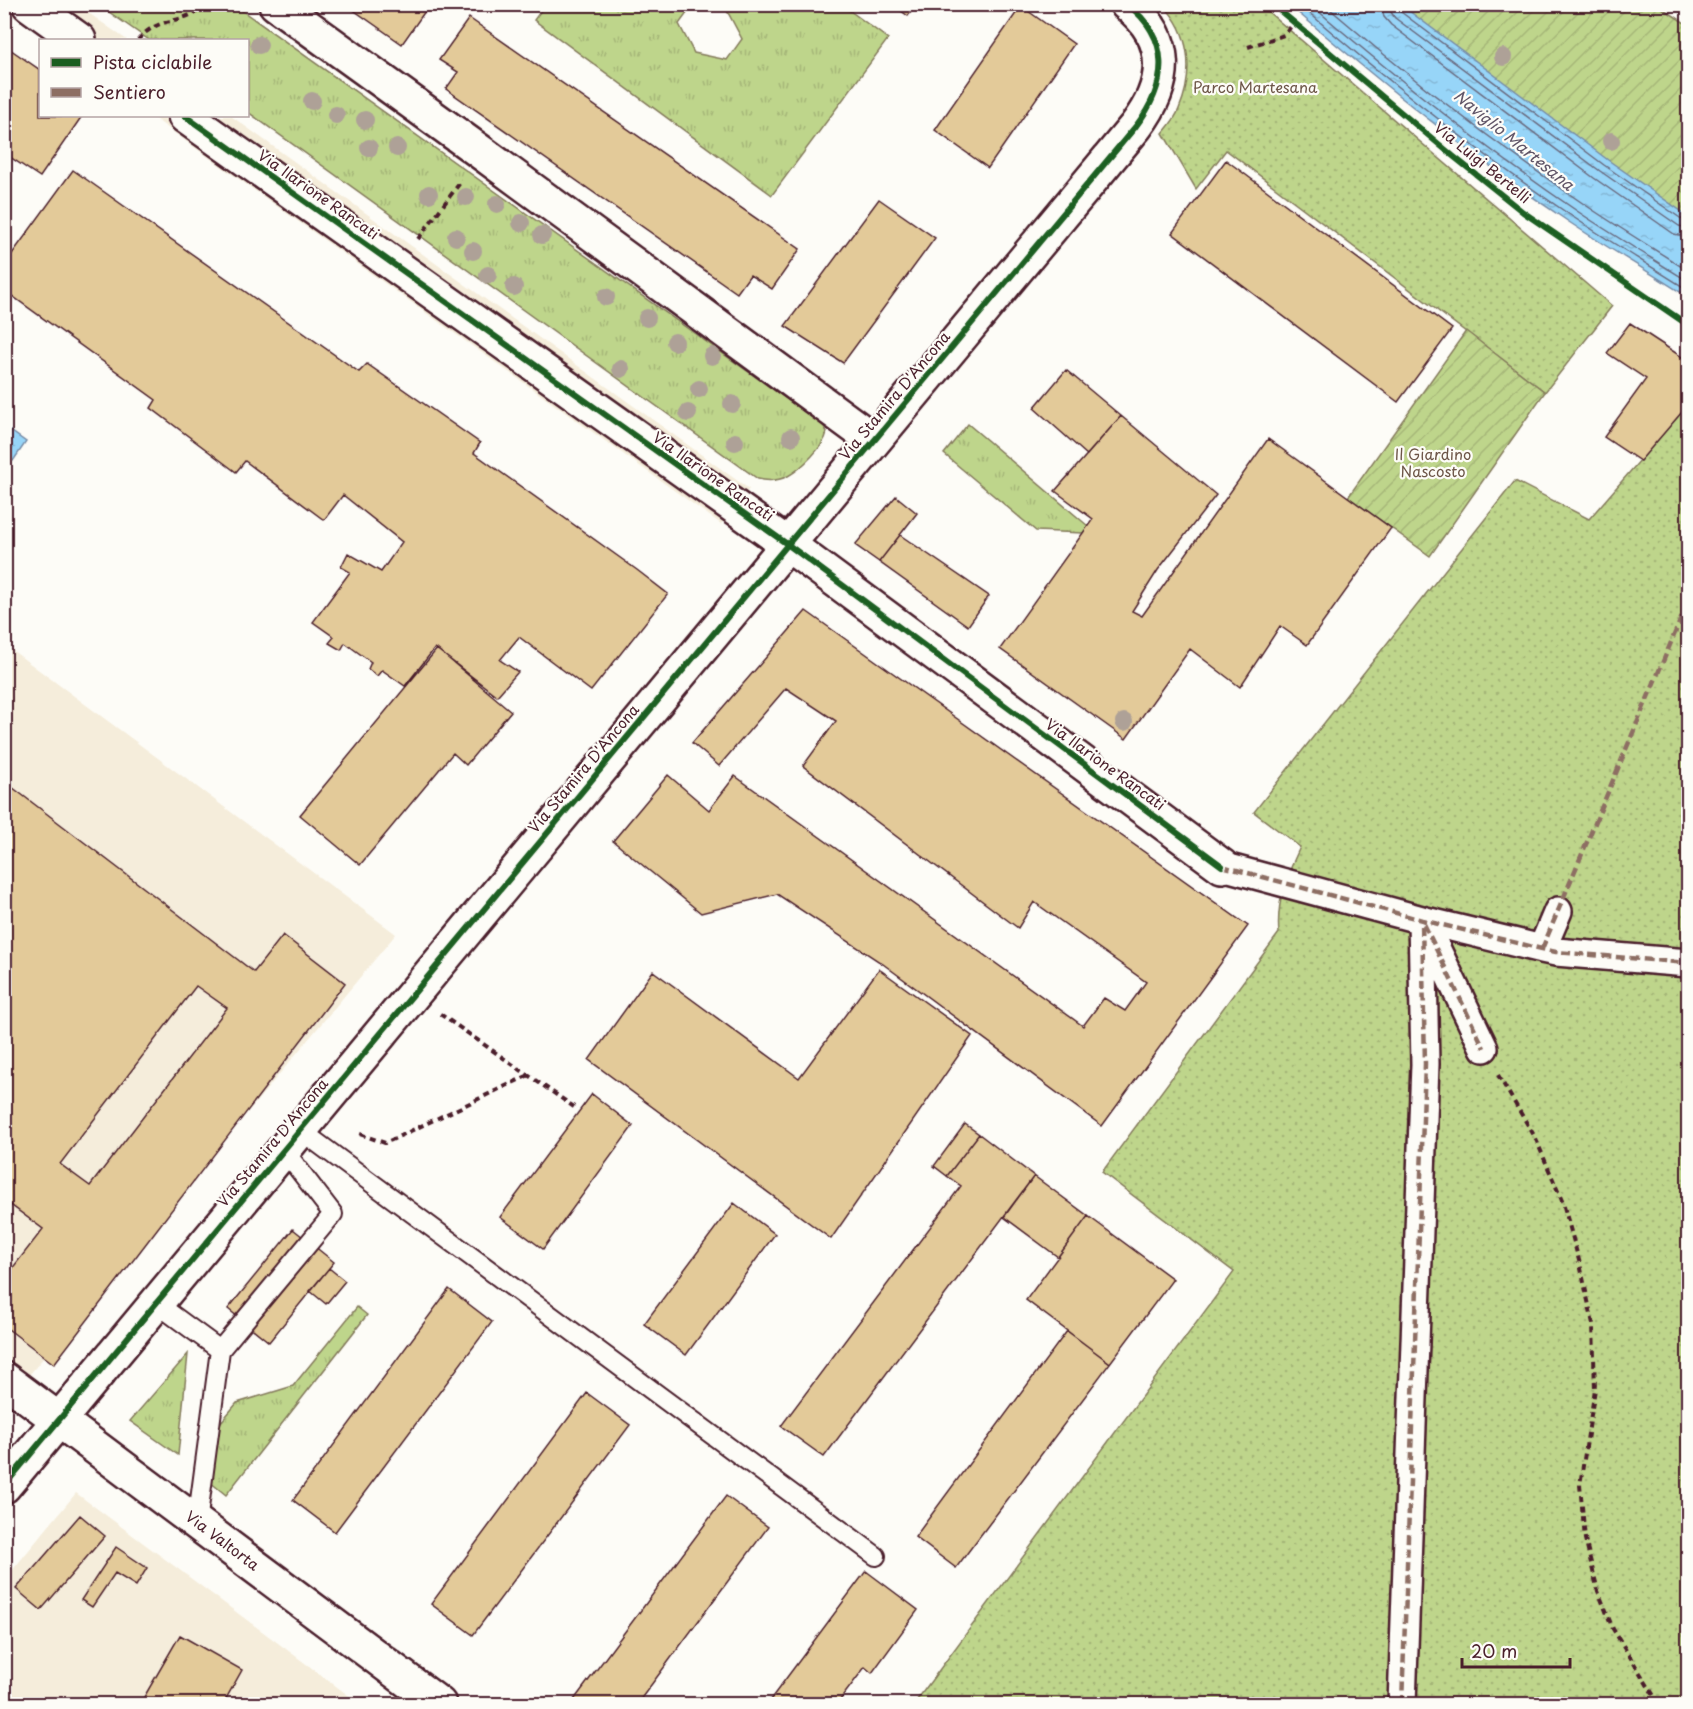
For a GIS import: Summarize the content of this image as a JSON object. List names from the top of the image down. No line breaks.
{"streets":{"street":["Via Ilarione Rancati","Via Stamira D'Ancona","Via Valtorta"],"cycle path":["Via Luigi Bertelli"]},"crossings":[["Via Ilarione Rancati","Via Stamira D'Ancona"],["Via Stamira D'Ancona","Via Valtorta"]],"water":["Naviglio Martesana"],"parks":["Parco Martesana","Il Giardino Nascosto"],"legend":["Pista ciclabile","Sentiero"],"scale_bar":"20 m"}
